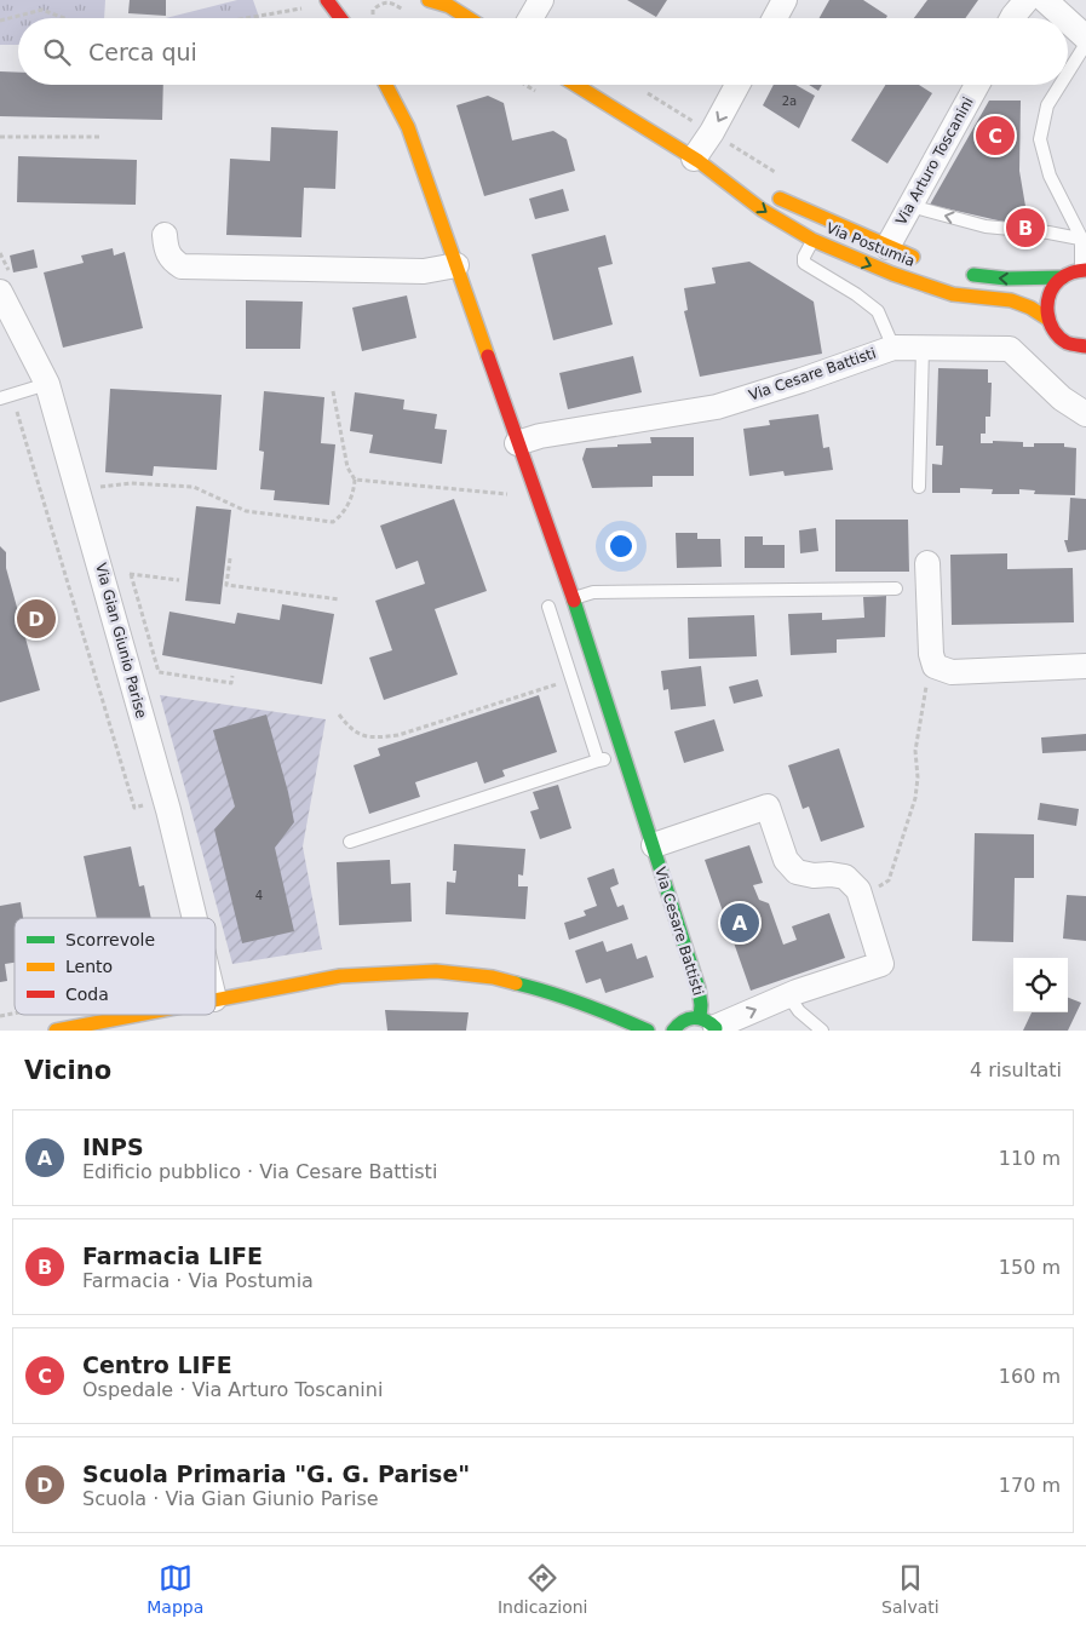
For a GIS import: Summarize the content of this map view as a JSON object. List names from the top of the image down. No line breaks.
{"streets":{"street":["Via Arturo Toscanini","Via Postumia","Via Cesare Battisti","Via Gian Giunio Parise"]},"crossings":[["Via Arturo Toscanini","Via Postumia"]],"house_numbers":["2a","4"],"legend":["Scorrevole","Lento","Coda"],"page":{"search":"Cerca qui","pins":["C","B","D","A"],"heading":["Vicino","4 risultati"],"list":[{"mark":"A","name":"INPS","note":"Edificio pubblico · Via Cesare Battisti","value":"110 m"},{"mark":"B","name":"Farmacia LIFE","note":"Farmacia · Via Postumia","value":"150 m"},{"mark":"C","name":"Centro LIFE","note":"Ospedale · Via Arturo Toscanini","value":"160 m"},{"mark":"D","name":"Scuola Primaria \"G. G. Parise\"","note":"Scuola · Via Gian Giunio Parise","value":"170 m"}],"nav":["Mappa","Indicazioni","Salvati"]}}
